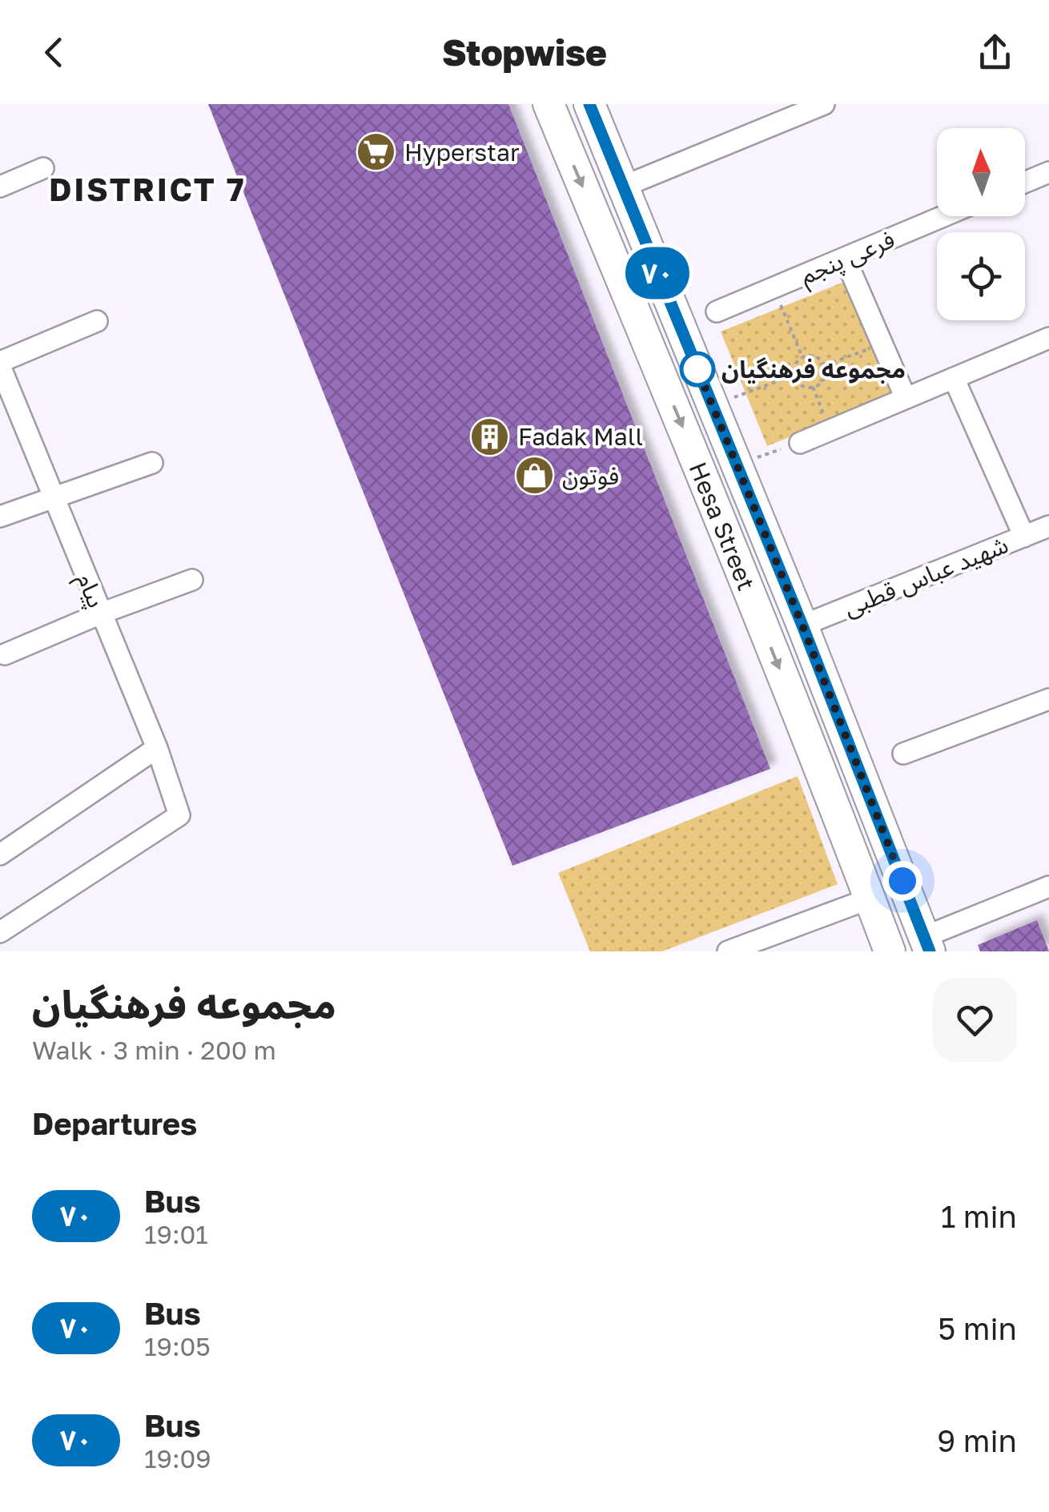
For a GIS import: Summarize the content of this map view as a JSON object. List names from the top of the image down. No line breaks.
{"streets":{"main road":["Hesa Street"],"street":["فرعی پنجم","شهید عباس قطبی","پیام"]},"crossings":[["Hesa Street","شهید عباس قطبی"]],"districts":["DISTRICT 7"],"places":{"supermarket":["Hyperstar"],"other":["مجموعه فرهنگیان"],"building":["Fadak Mall"],"shop":["فوتون"]},"lines":["bus line ۷۰"],"north":"top","page":{"header":"Stopwise","on_map":"۷۰","heading":[["مجموعه فرهنگیان","Walk · 3 min · 200 m"],"Departures"],"list":[{"mark":"۷۰","name":"Bus","note":"19:01","value":"1 min"},{"mark":"۷۰","name":"Bus","note":"19:05","value":"5 min"},{"mark":"۷۰","name":"Bus","note":"19:09","value":"9 min"}]}}
